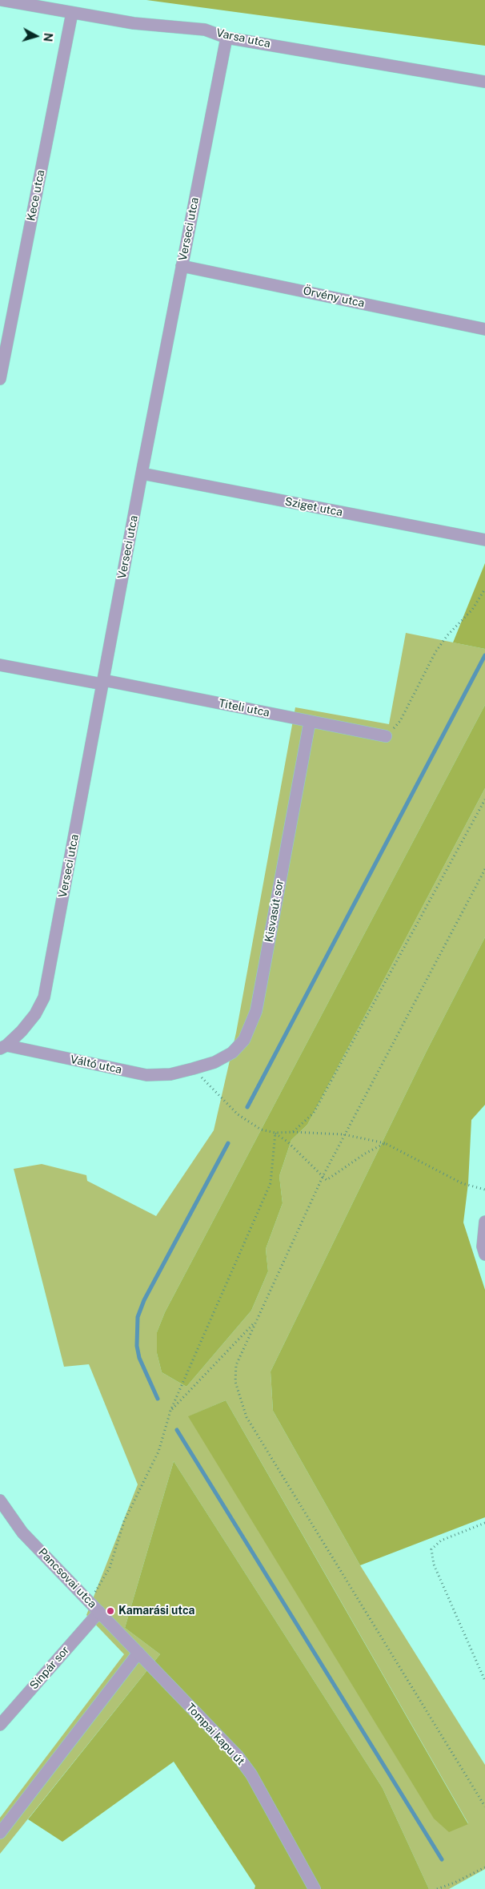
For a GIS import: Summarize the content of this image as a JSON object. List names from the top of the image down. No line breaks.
{"streets":{"street":["Varsa utca","Kece utca","Verseci utca","Örvény utca","Sziget utca","Titeli utca","Kisvasút sor","Váltó utca","Pancsovai utca","Sínpár sor","Tompai kapu út"]},"crossings":[["Varsa utca","Kece utca"],["Varsa utca","Verseci utca"],["Verseci utca","Örvény utca"],["Verseci utca","Sziget utca"],["Verseci utca","Titeli utca"],["Verseci utca","Váltó utca"],["Titeli utca","Kisvasút sor"],["Kisvasút sor","Váltó utca"],["Pancsovai utca","Sínpár sor"],["Pancsovai utca","Tompai kapu út"]],"places":["Kamarási utca"],"north":"right"}
